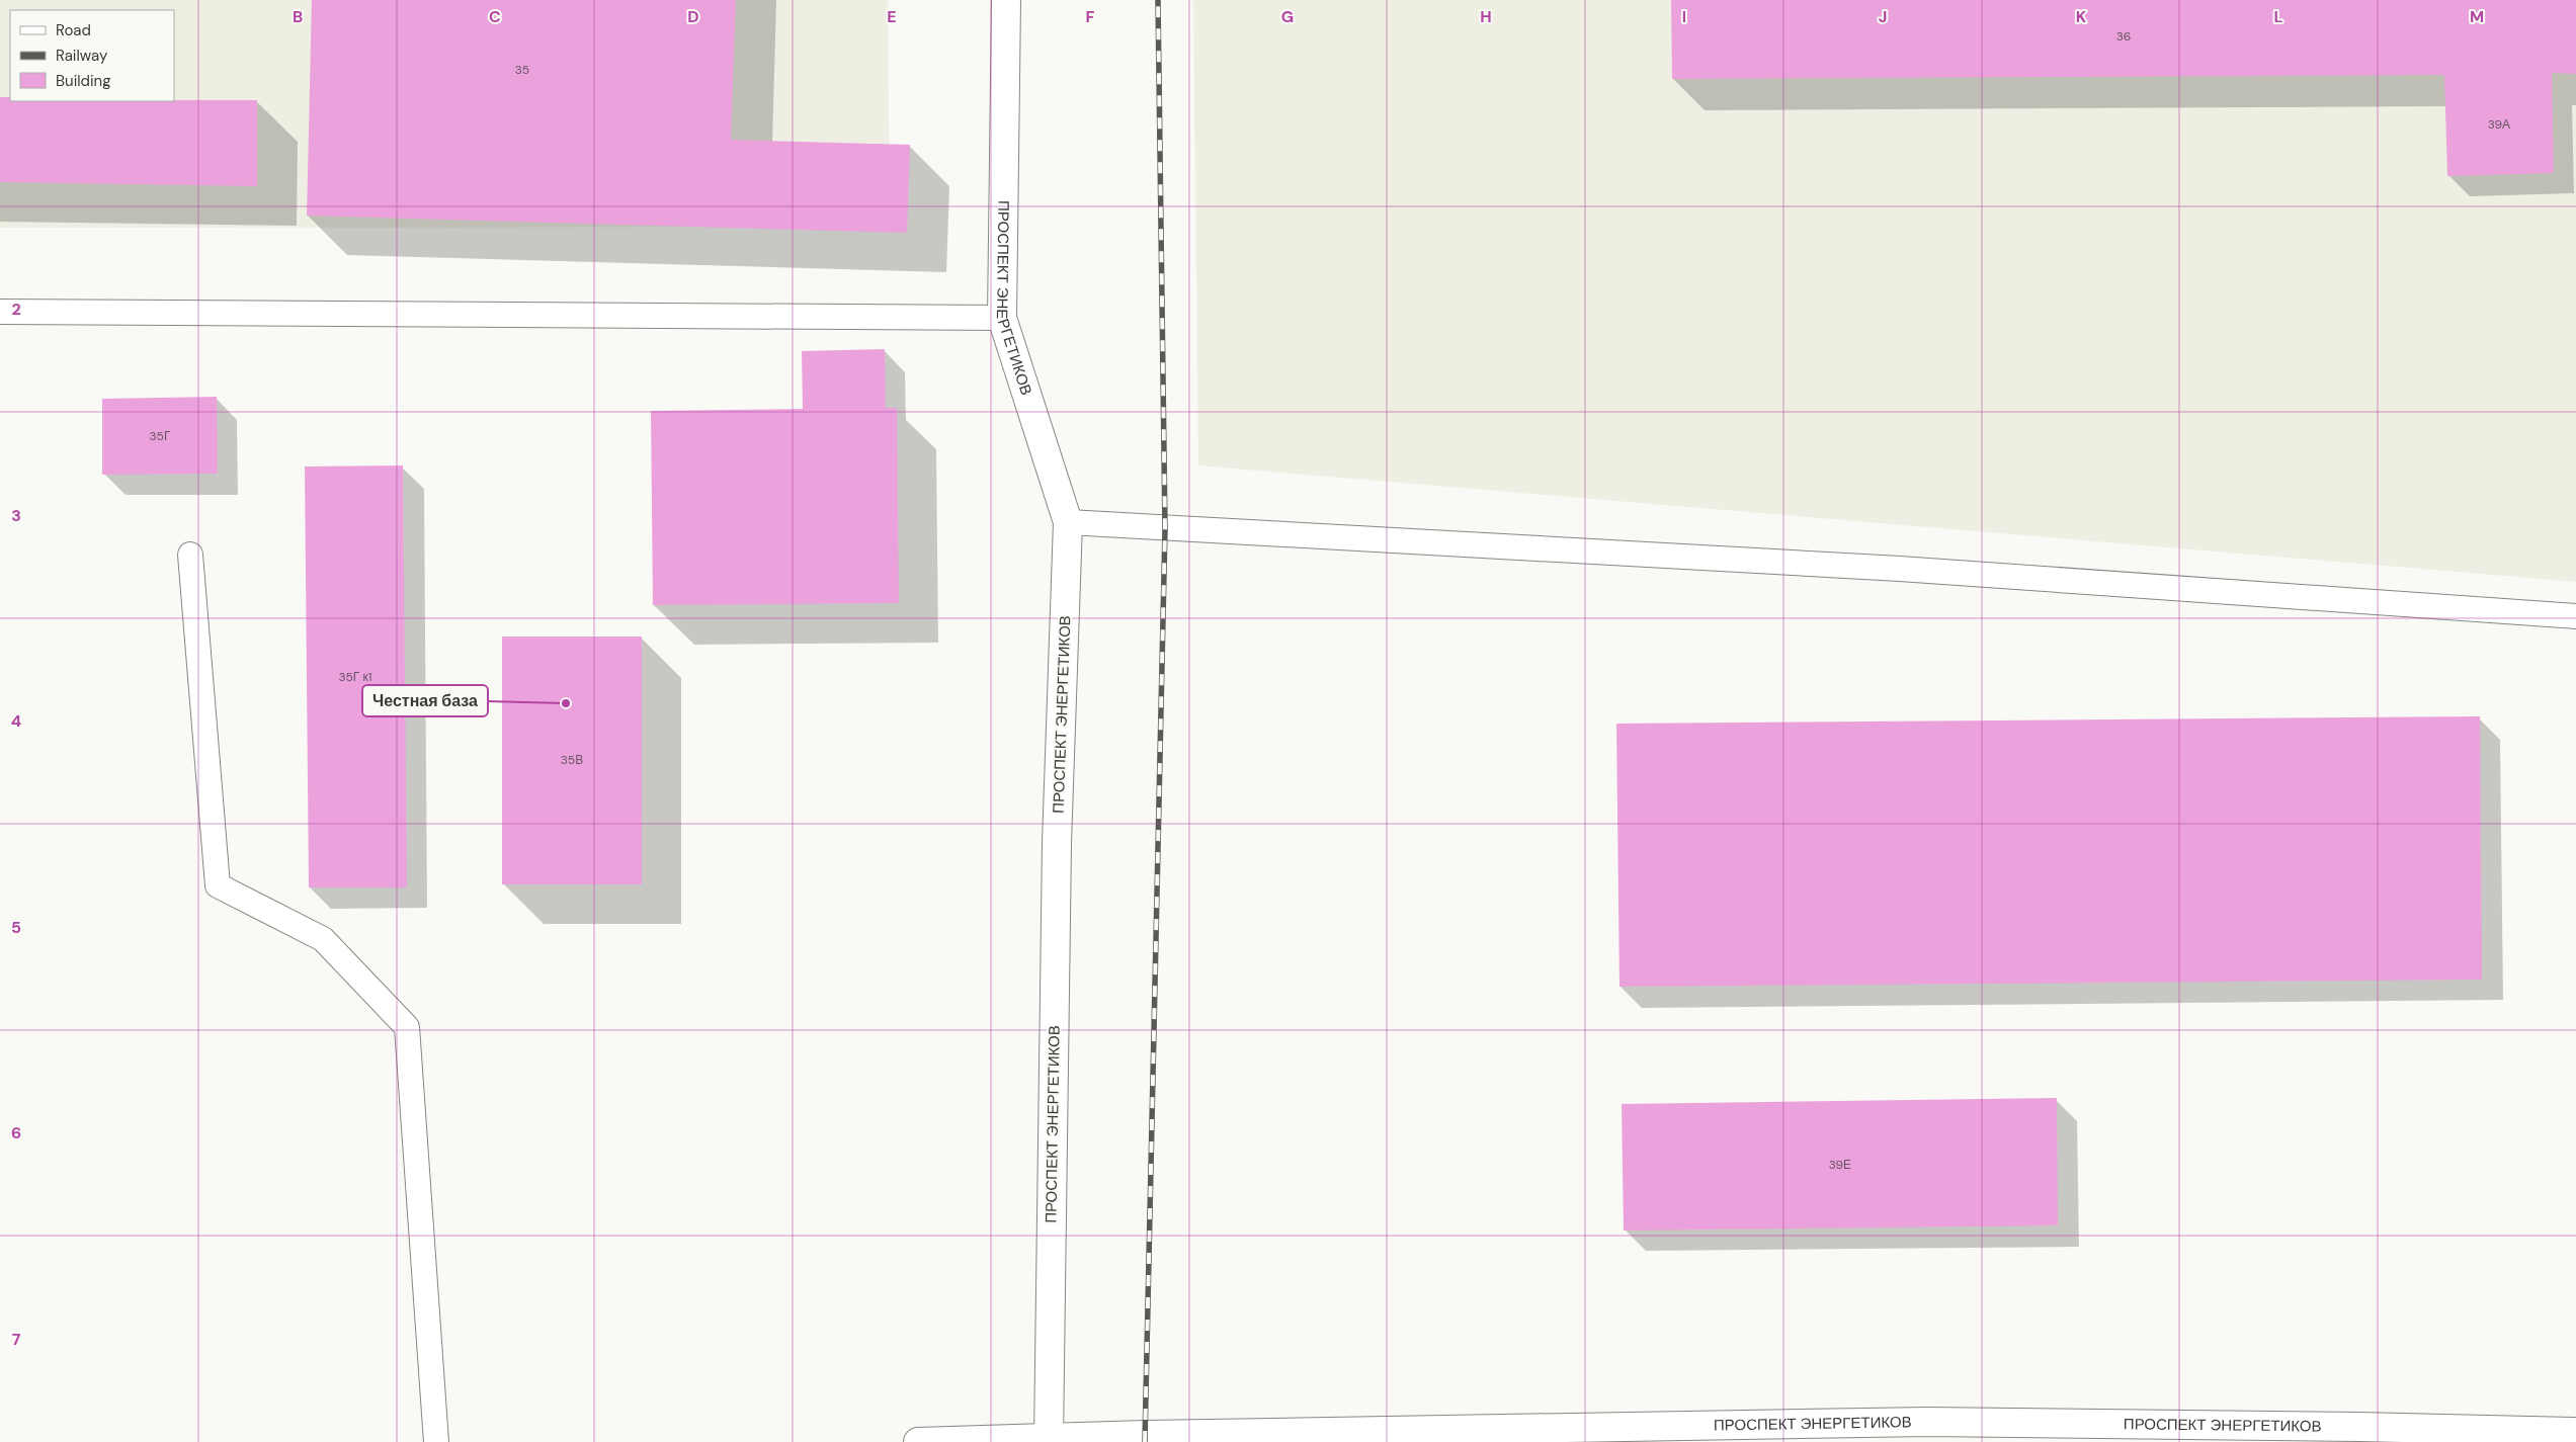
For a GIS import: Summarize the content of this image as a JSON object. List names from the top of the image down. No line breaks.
{"streets":{"street":["ПРОСПЕКТ ЭНЕРГЕТИКОВ"]},"places":["Честная база"],"house_numbers":["36","35","39А","35Г","35Г к1","35В","39Е"],"legend":["Road","Railway","Building"],"grid":{"columns":["B","C","D","E","F","G","H","I","J","K","L","M"],"rows":["2","3","4","5","6","7"]}}
